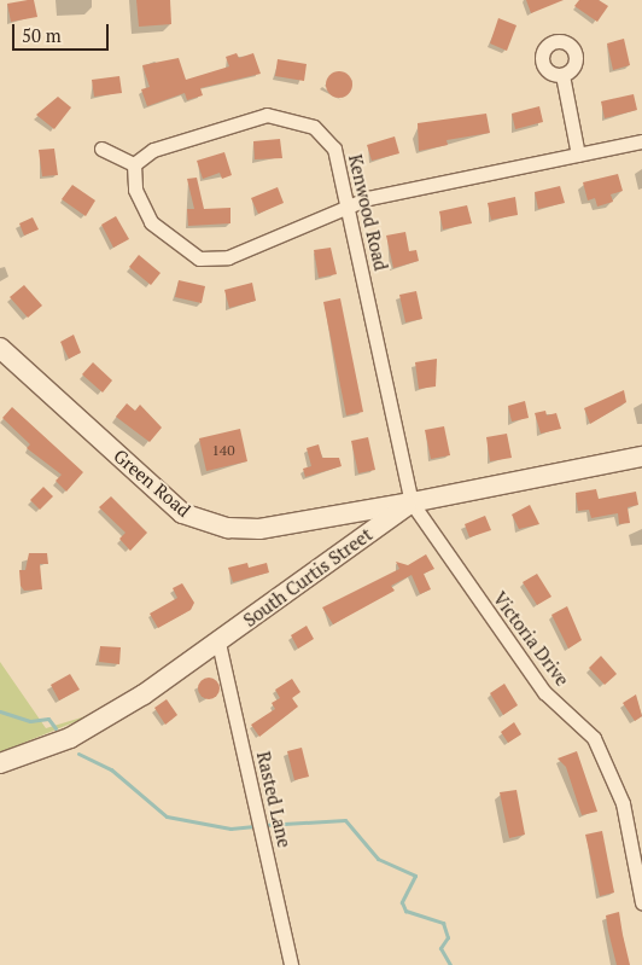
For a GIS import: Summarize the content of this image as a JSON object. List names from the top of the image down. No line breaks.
{"streets":{"street":["Kenwood Road","Green Road","South Curtis Street","Victoria Drive","Rasted Lane"]},"crossings":[["Kenwood Road","Green Road"],["Kenwood Road","South Curtis Street"],["Kenwood Road","Victoria Drive"],["Green Road","South Curtis Street"],["Green Road","Victoria Drive"],["South Curtis Street","Victoria Drive"],["South Curtis Street","Rasted Lane"]],"house_numbers":["140"],"scale_bar":"50 m"}
